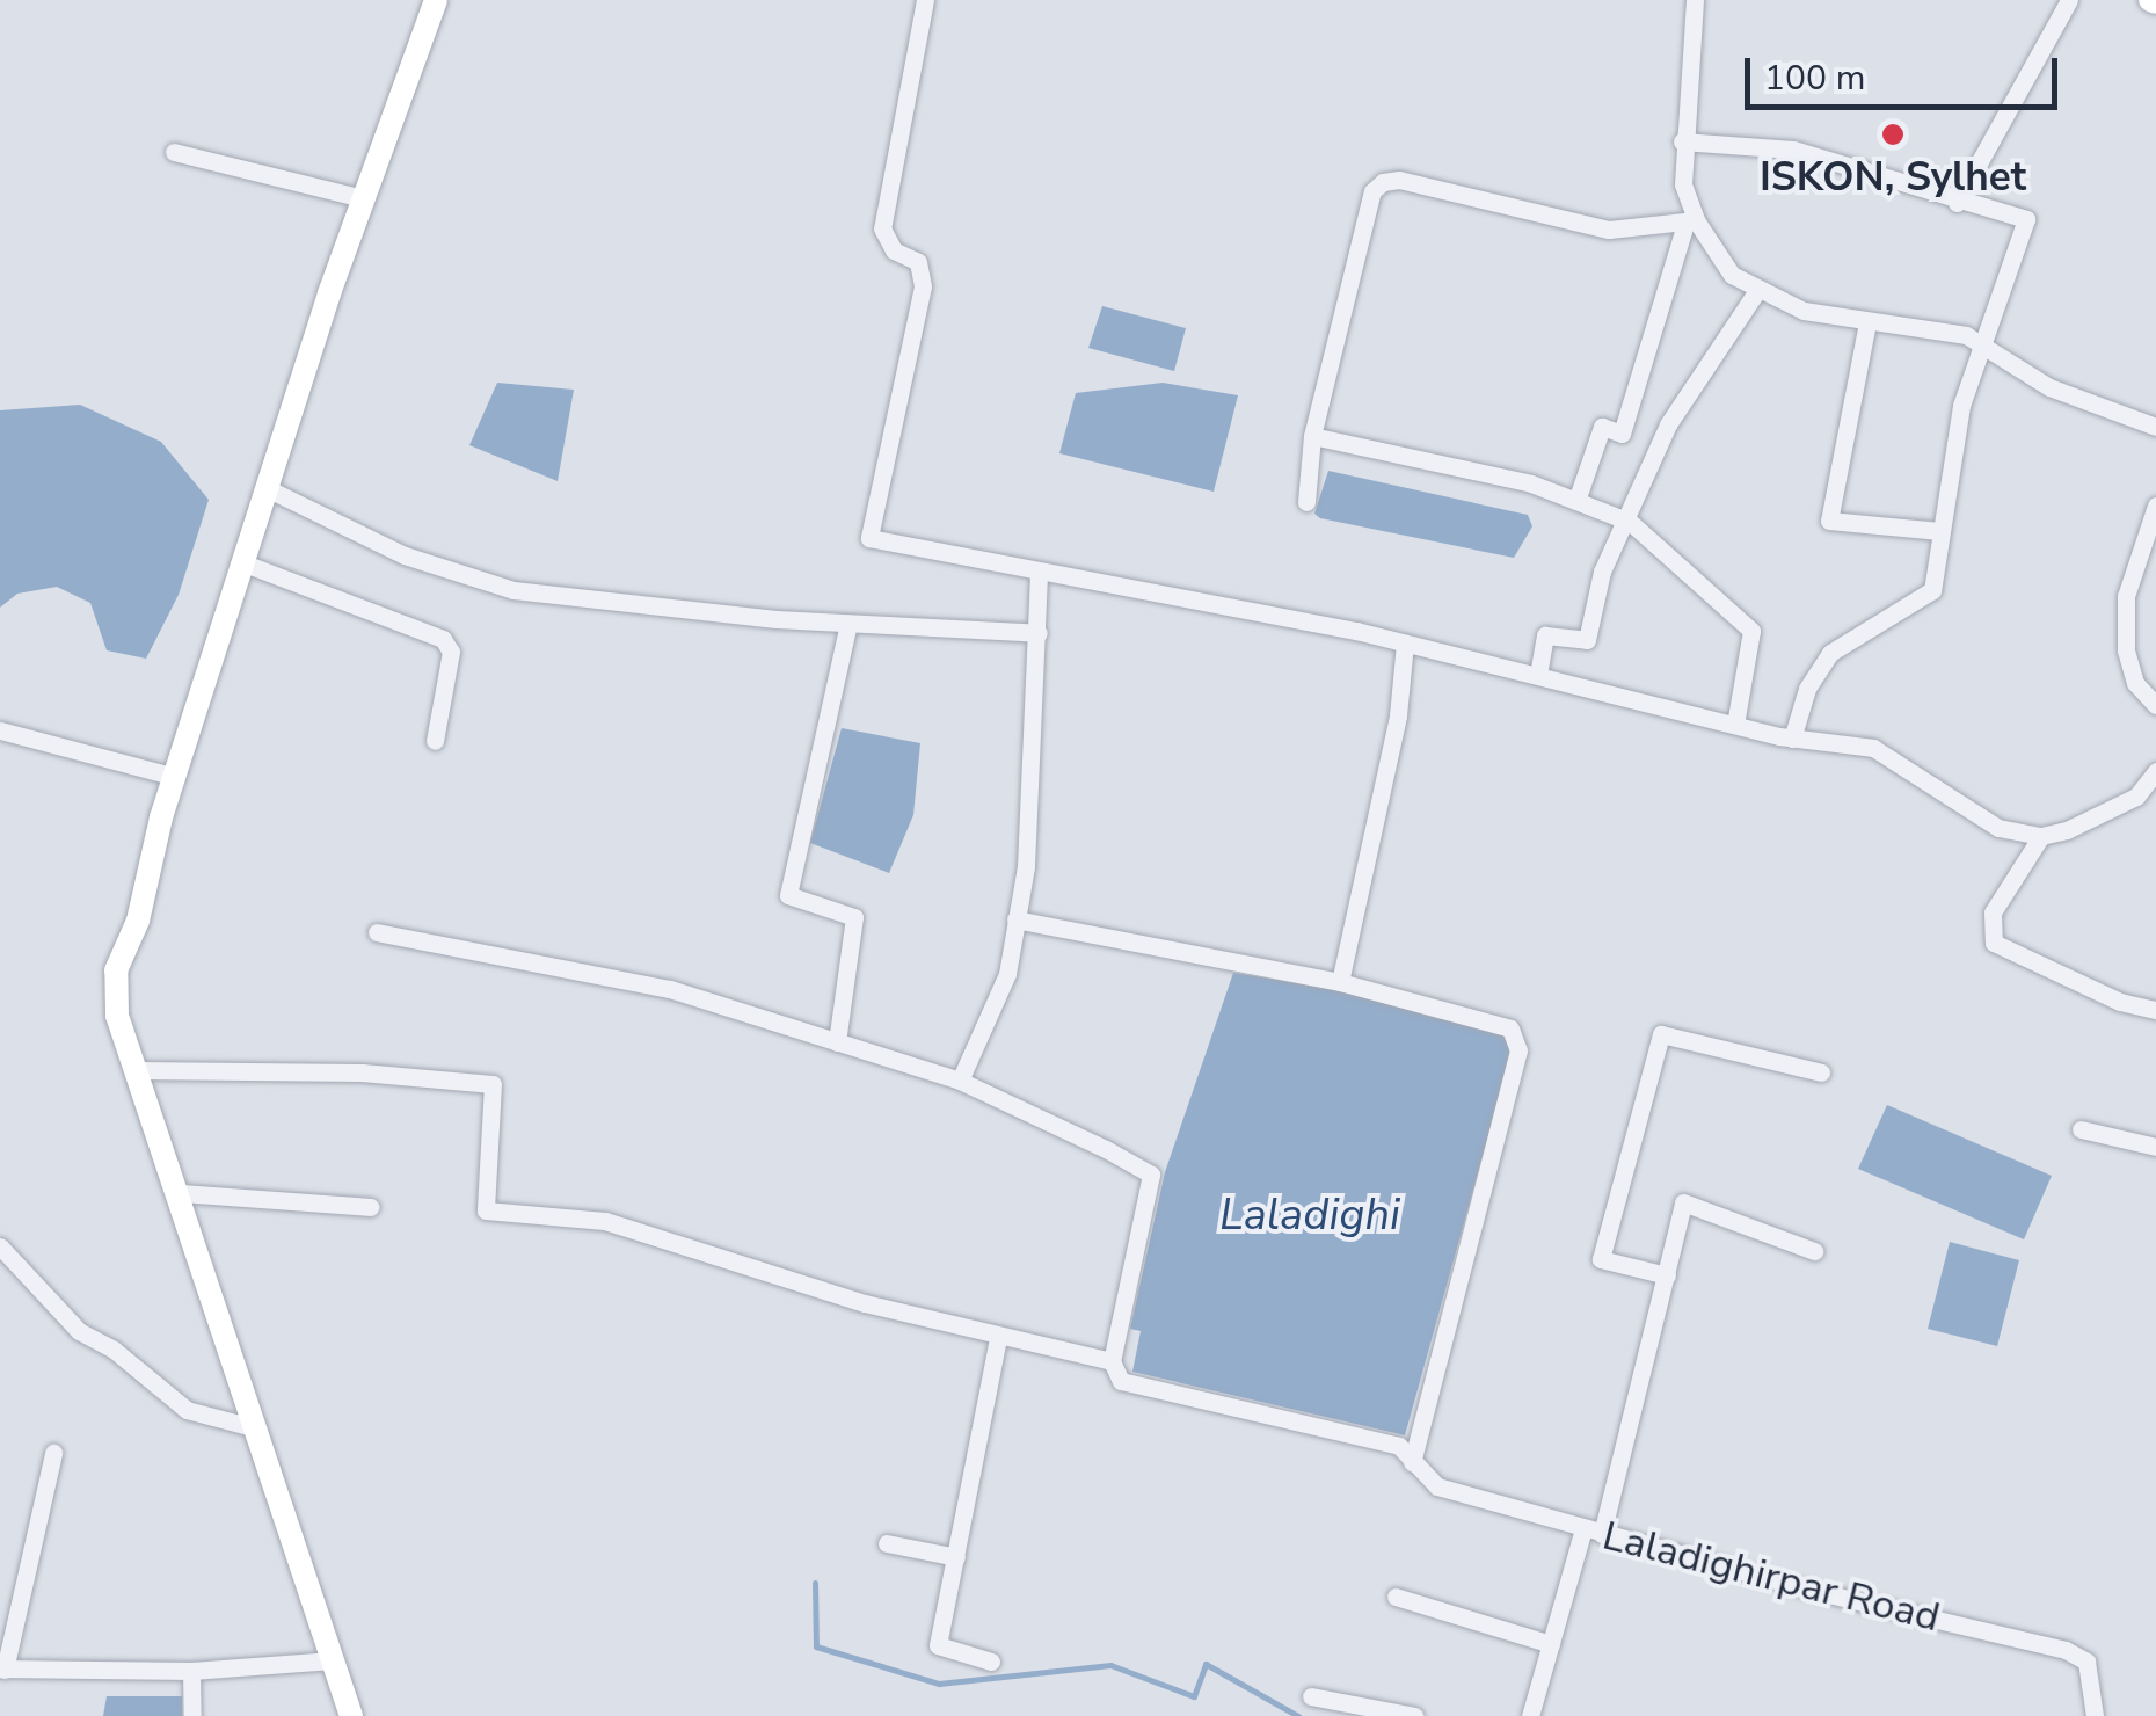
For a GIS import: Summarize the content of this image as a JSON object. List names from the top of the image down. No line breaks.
{"streets":{"street":["Laladighirpar Road"]},"water":["Laladighi"],"places":["ISKON, Sylhet"],"scale_bar":"100 m"}
